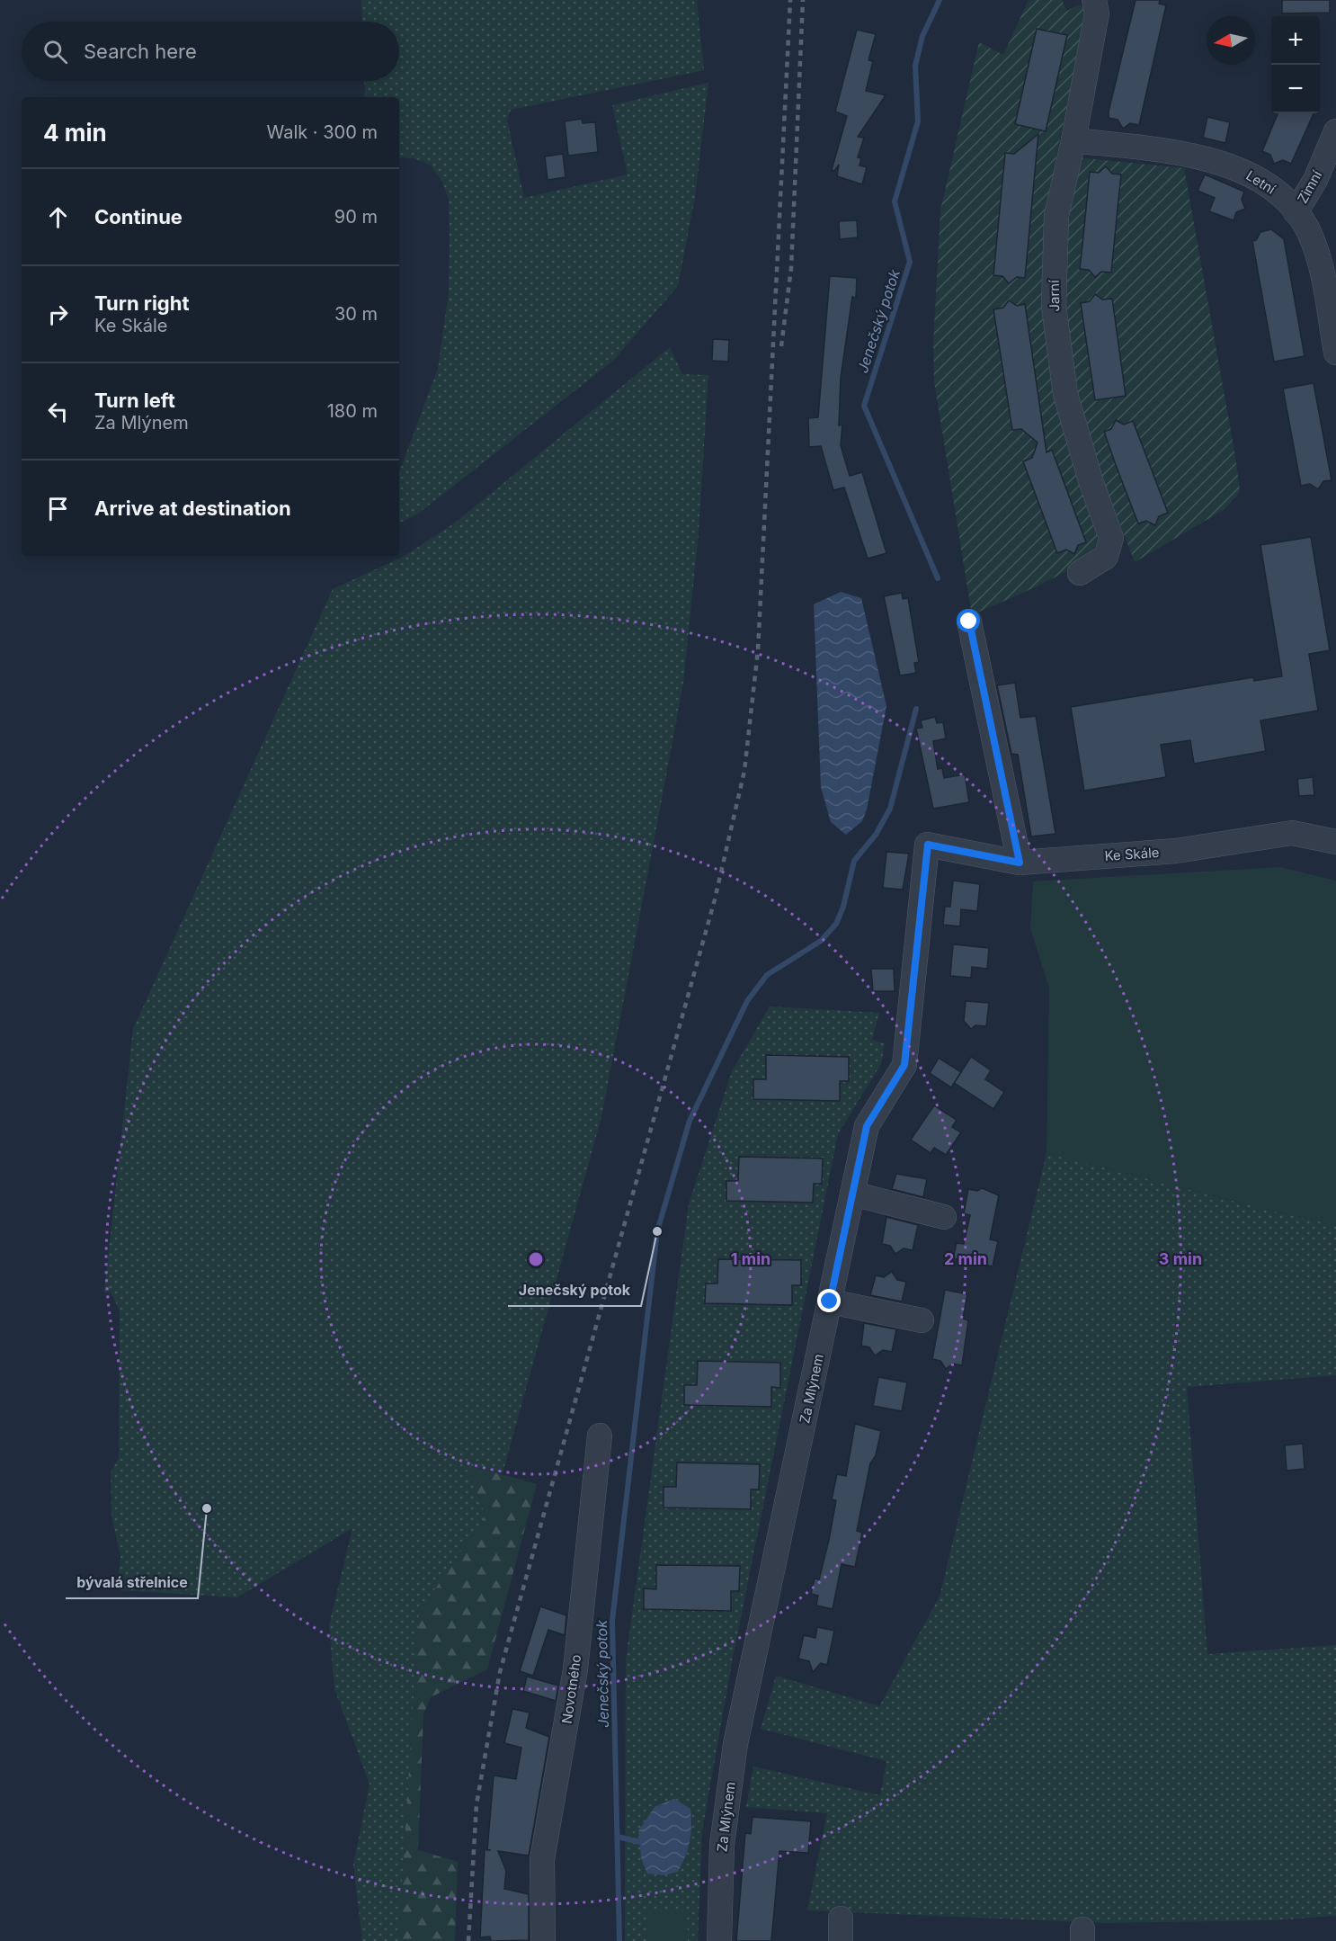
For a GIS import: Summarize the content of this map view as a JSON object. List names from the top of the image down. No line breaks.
{"streets":{"street":["Letní","Zimní","Jarní","Ke Skále","Za Mlýnem","Novotného"]},"crossings":[["Letní","Zimní"],["Letní","Jarní"],["Ke Skále","Za Mlýnem"]],"water":["Jenečský potok"],"places":["Jenečský potok","bývalá střelnice"],"north":"left","page":{"map_buttons":["+","−"],"search":"Search here","heading":["4 min","Walk · 300 m"],"list":[["Continue","90 m"],["Turn right","Ke Skále","30 m"],["Turn left","Za Mlýnem","180 m"],"Arrive at destination"]},"rings":["1 min","2 min","3 min"]}
